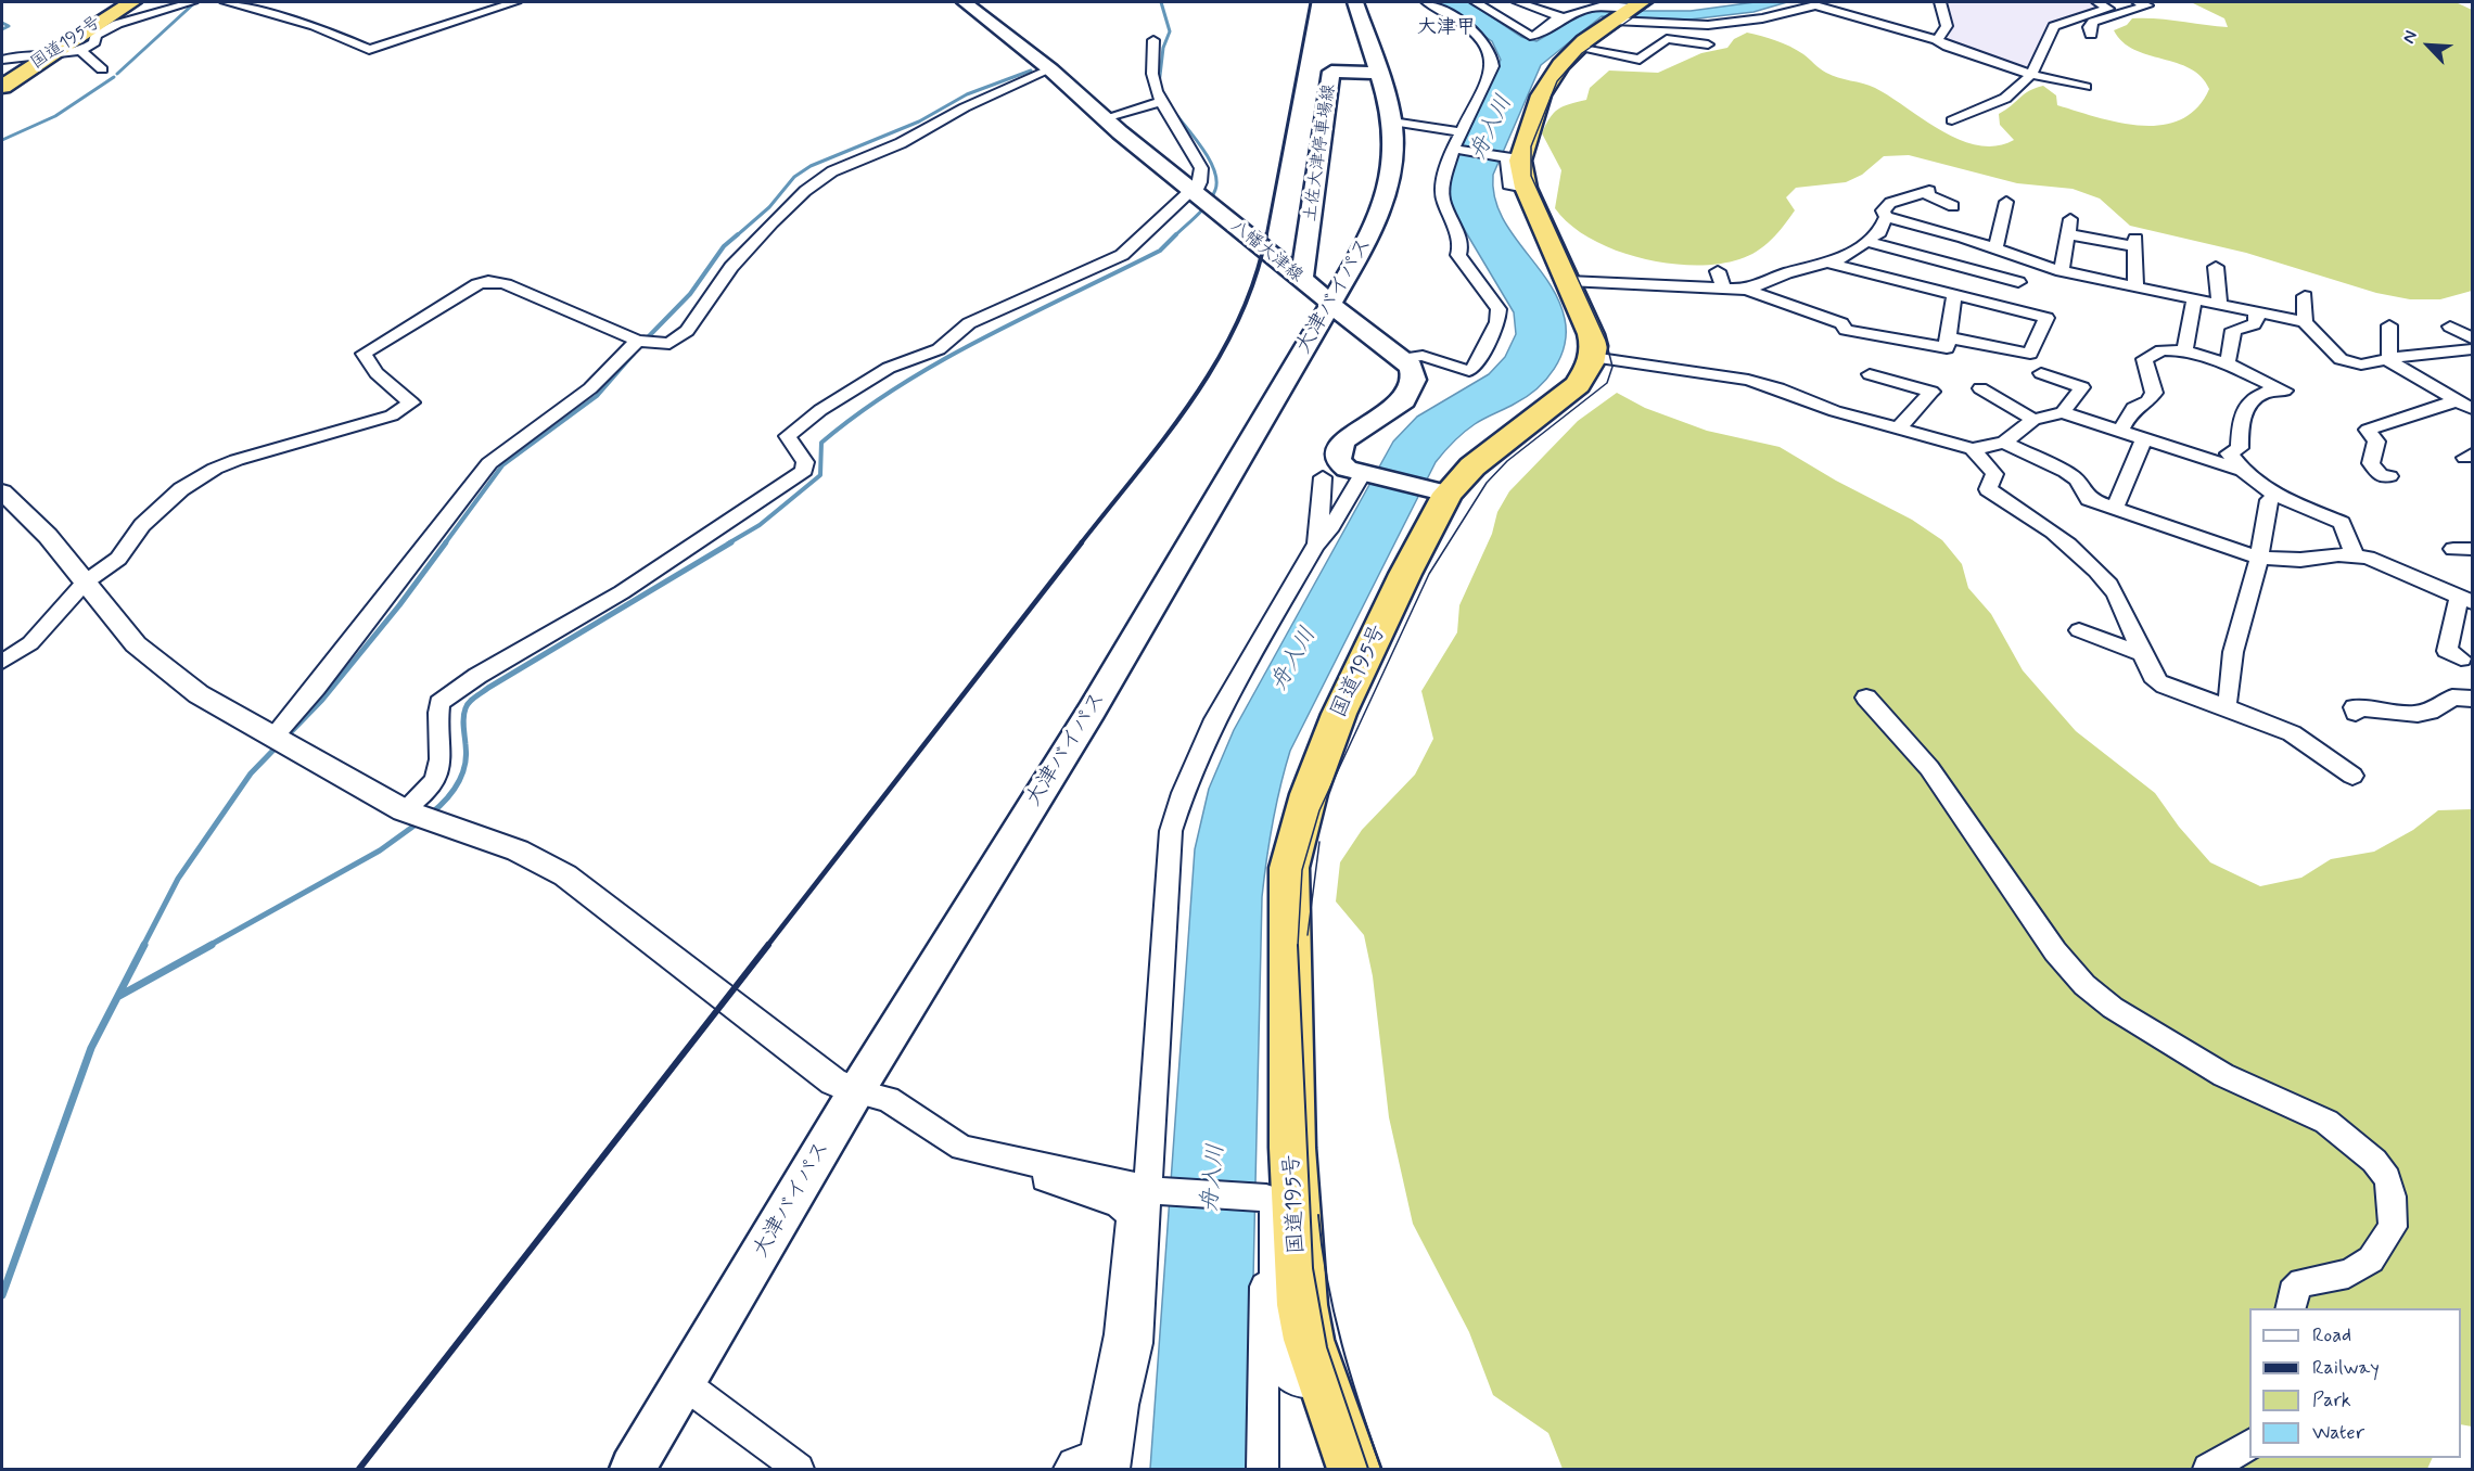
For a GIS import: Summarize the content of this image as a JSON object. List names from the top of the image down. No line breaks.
{"streets":{"highway":["国道195号"],"main road":["土佐大津停車場線","八幡大津線","大津バイパス"]},"crossings":[["国道195号","八幡大津線"],["土佐大津停車場線","八幡大津線"],["土佐大津停車場線","大津バイパス"],["八幡大津線","大津バイパス"]],"districts":["大津甲"],"water":["舟入川"],"legend":["Road","Railway","Park","Water"],"north":"top left"}
